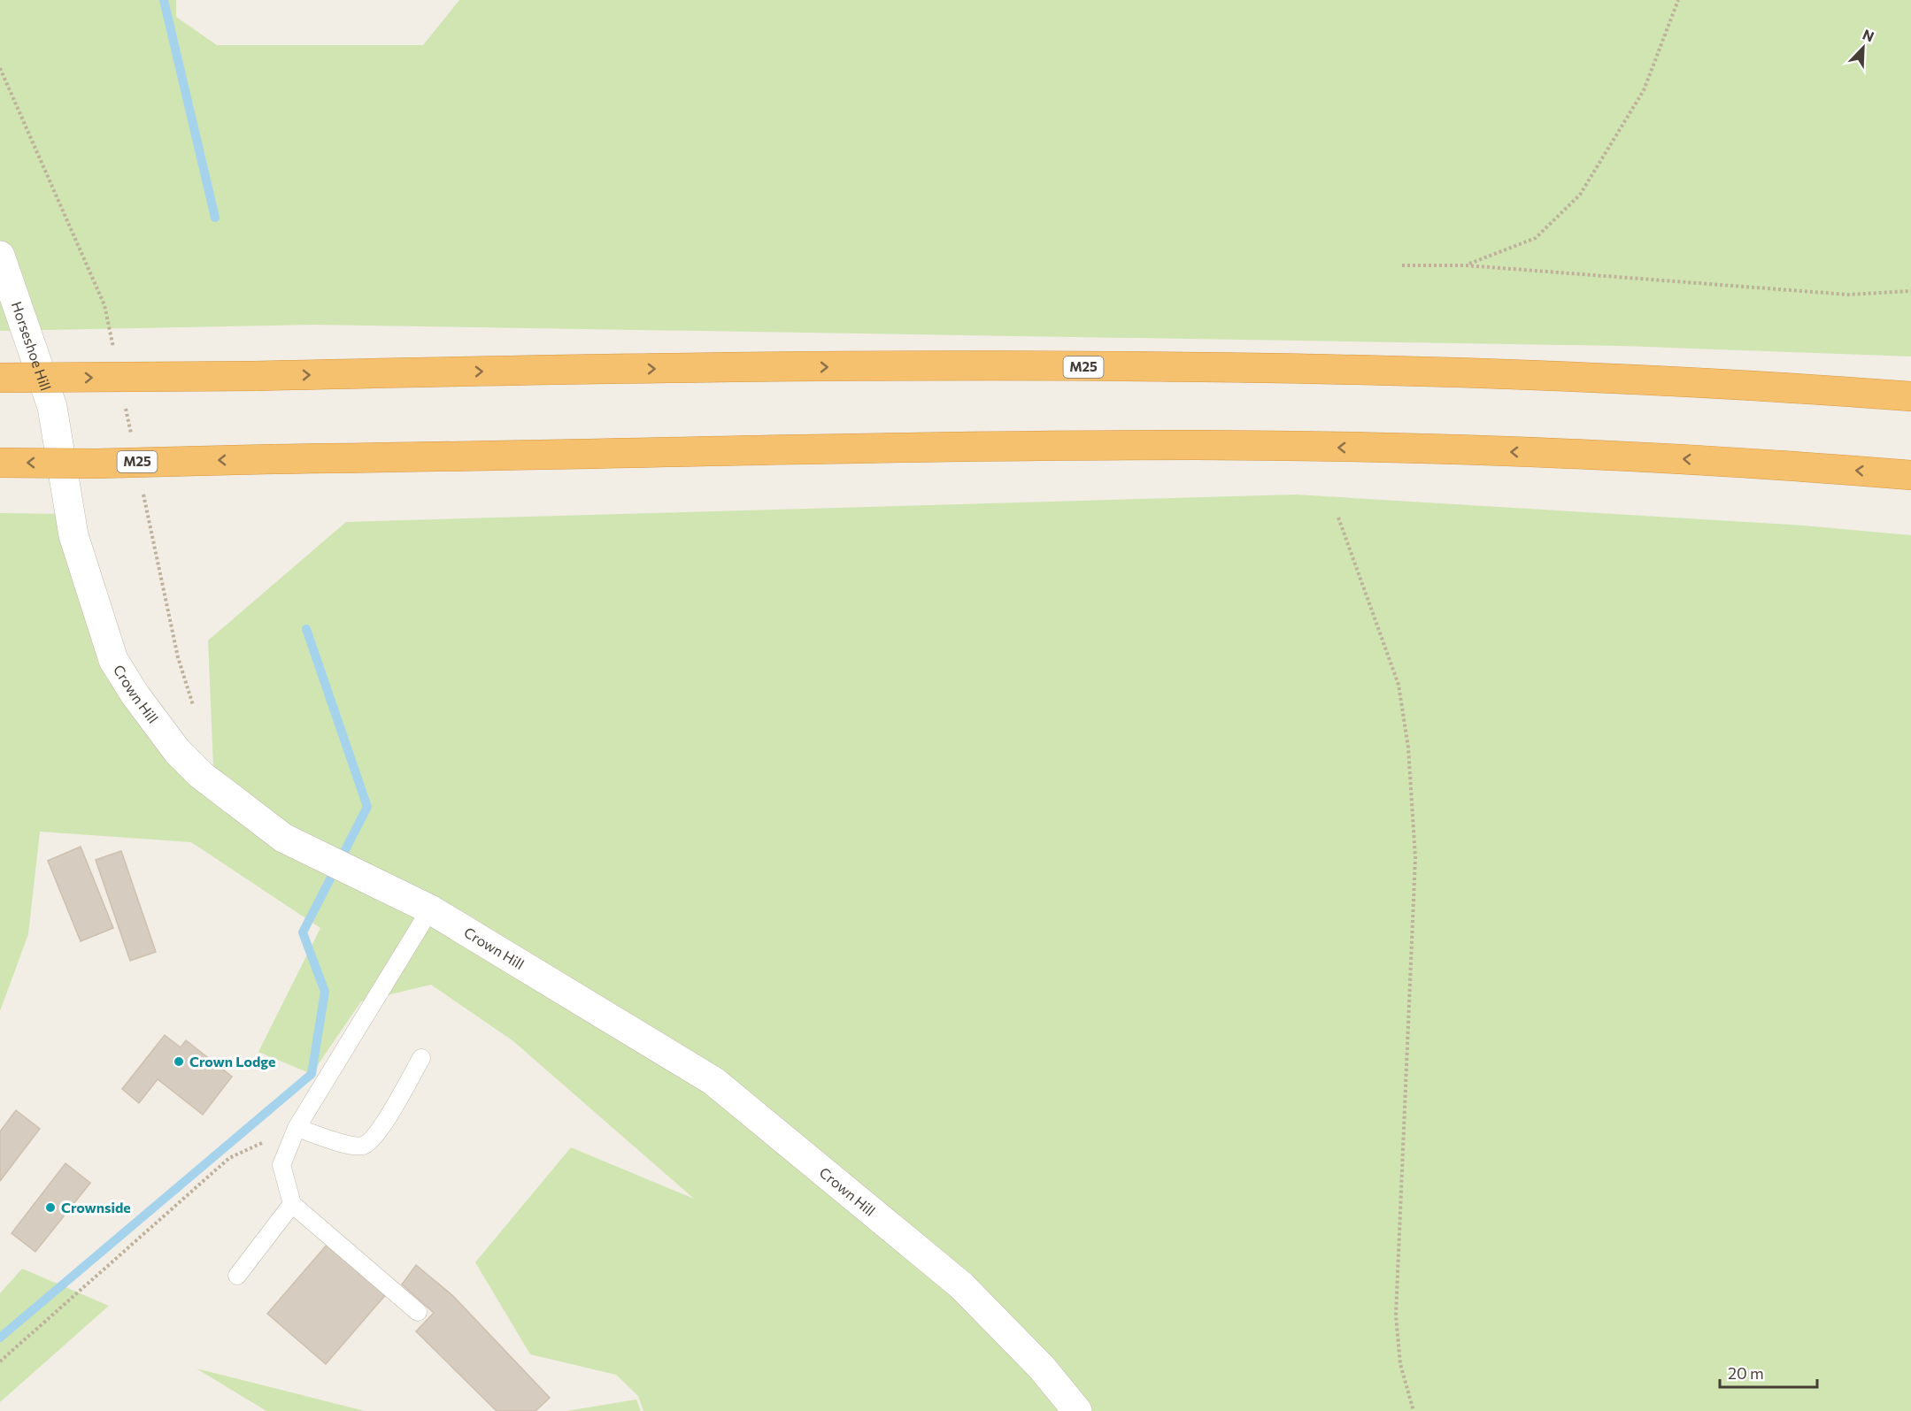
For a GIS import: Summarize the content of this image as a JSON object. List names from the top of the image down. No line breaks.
{"streets":{"highway":["M25"],"street":["Horseshoe Hill","Crown Hill"]},"crossings":[["Horseshoe Hill","Crown Hill"]],"places":["Crown Lodge","Crownside"],"scale_bar":"20 m","north":"top right"}
